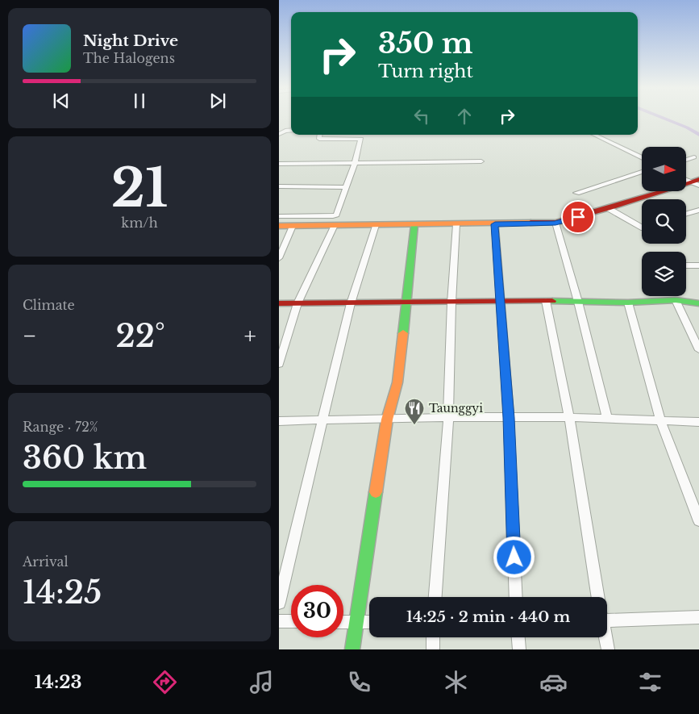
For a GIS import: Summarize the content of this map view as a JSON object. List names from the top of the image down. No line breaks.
{"places":{"restaurant":["Taunggyi"]},"north":"right","page":{"turn":["350 m","Turn right"],"song":["Night Drive","The Halogens"],"tile":[["21","km/h"],"Climate",["Range · 72%","360 km"],["Arrival","14:25"]],"heat":["−","22°","+"],"limit":"30","trip":"14:25 · 2 min · 440 m","tabs":"14:23"}}
